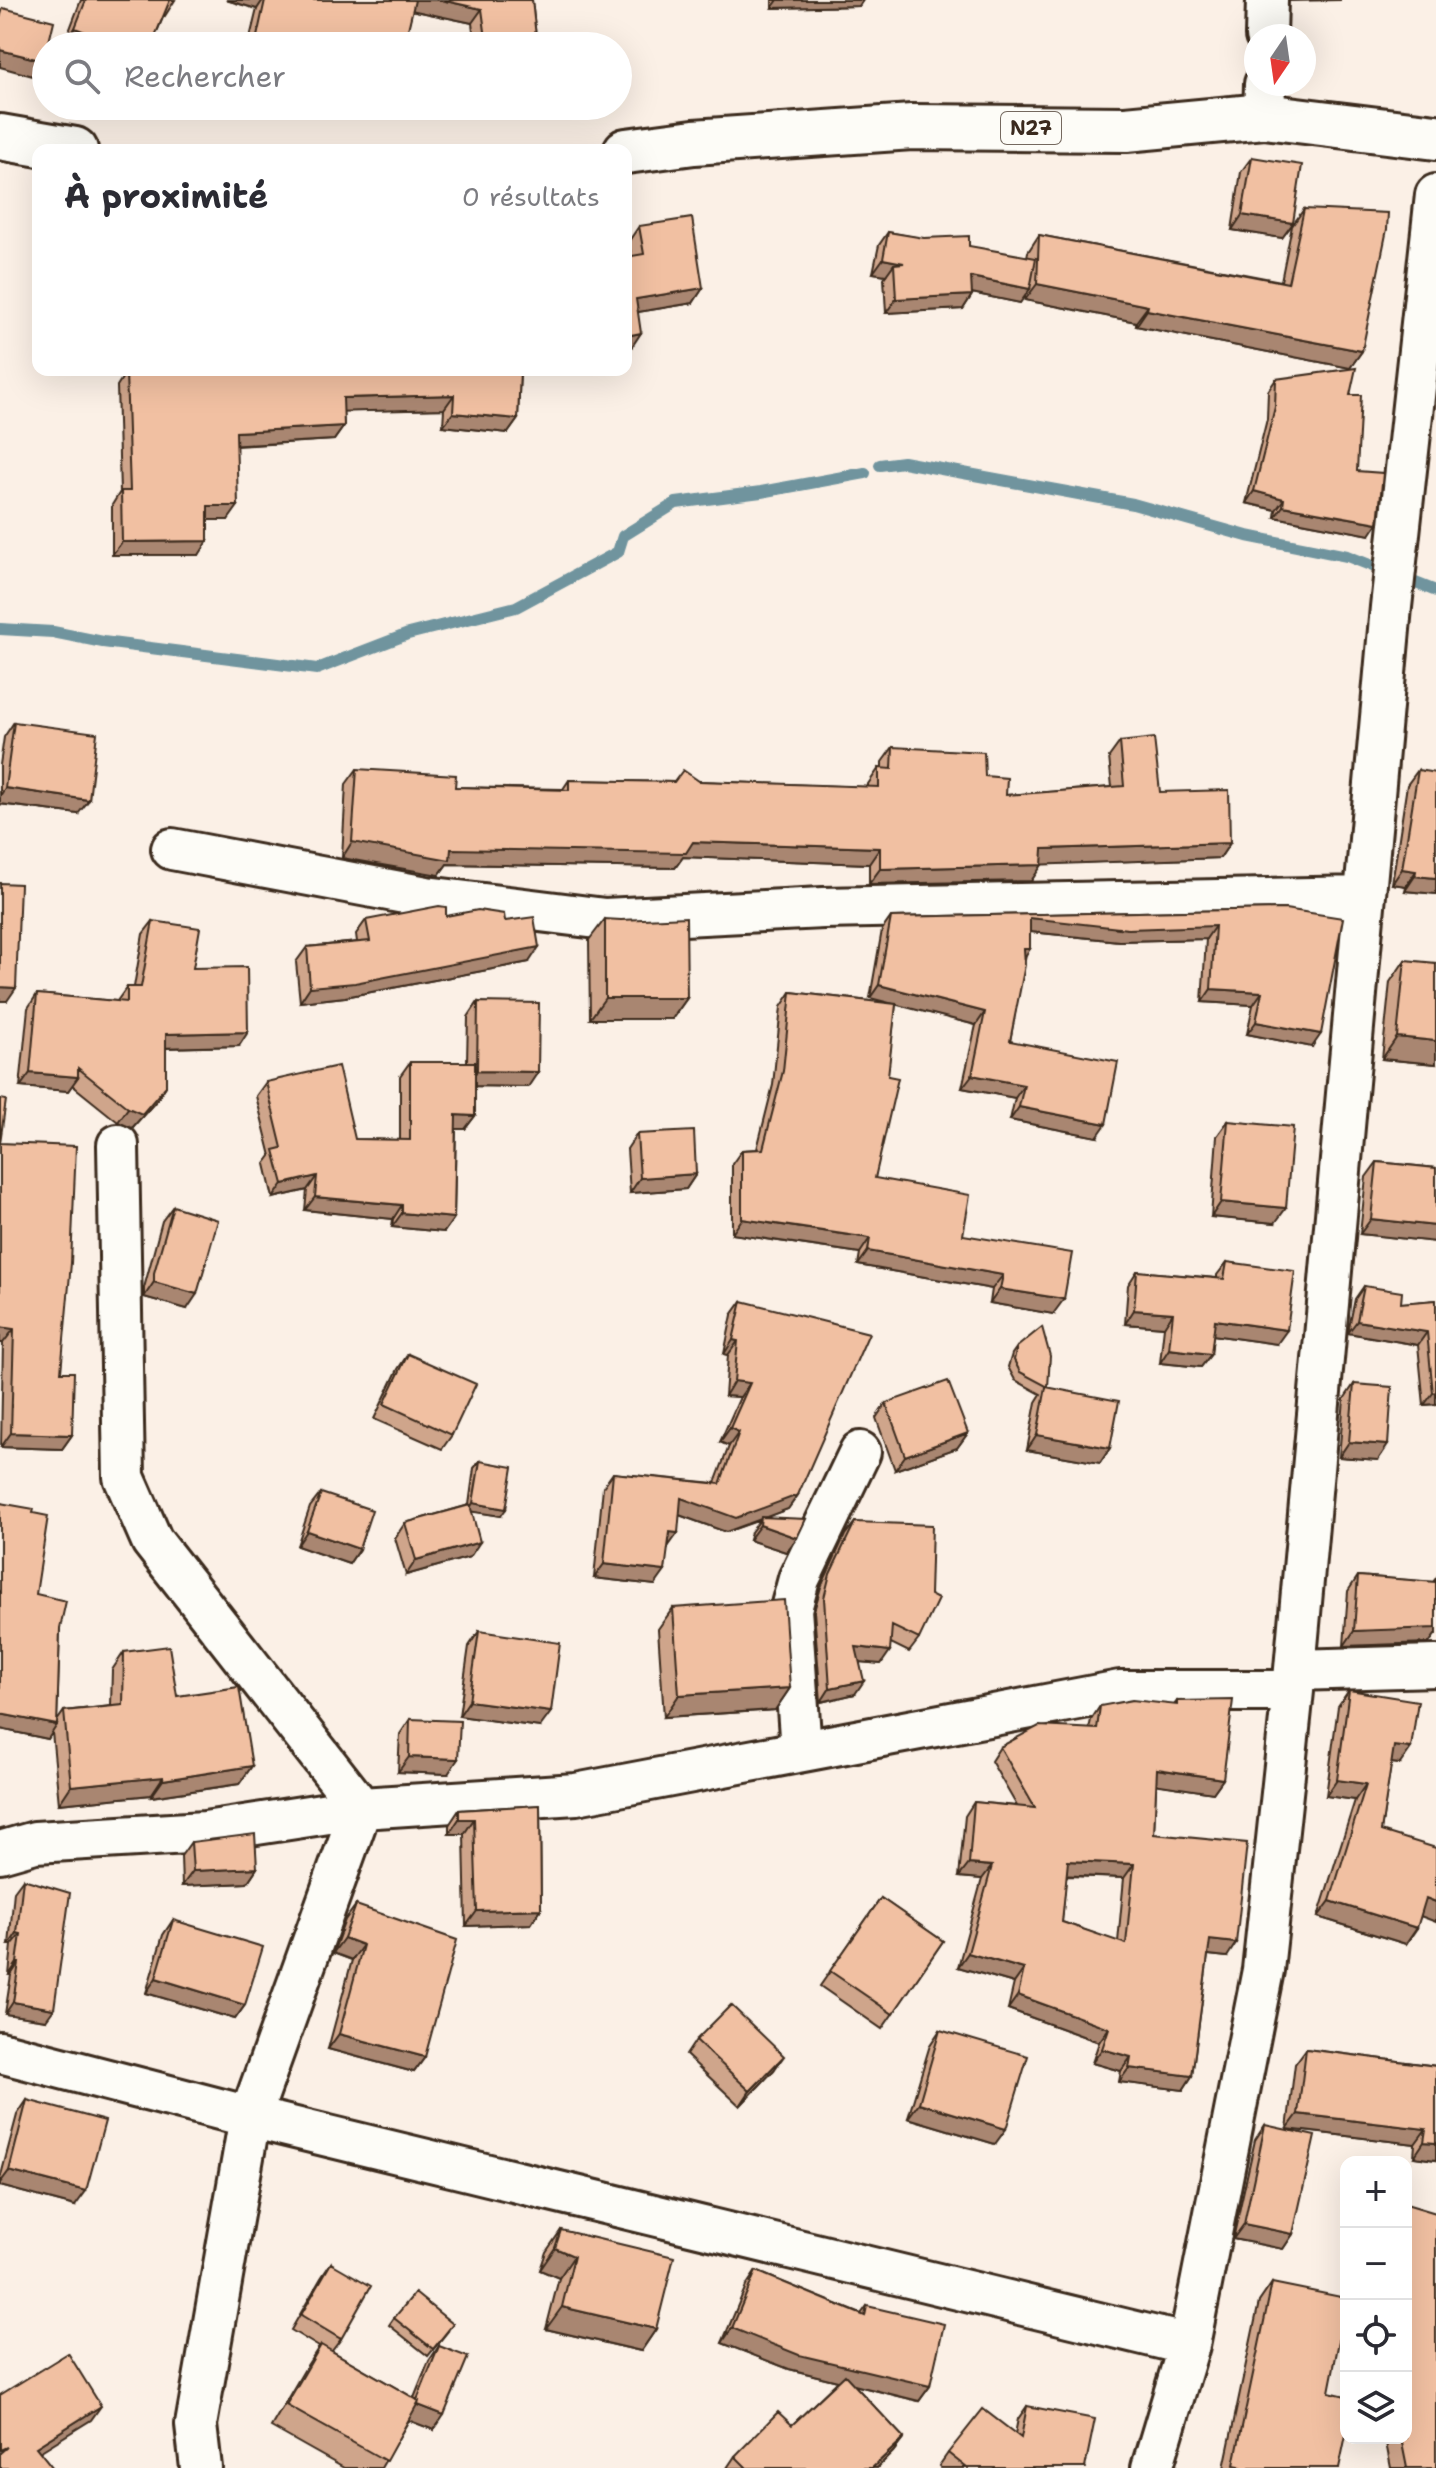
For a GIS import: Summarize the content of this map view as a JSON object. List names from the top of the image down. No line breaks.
{"streets":{"main road":["N27"]},"north":"bottom","page":{"search":"Rechercher","heading":["À proximité","0 résultats"],"map_buttons":["+","−"]}}
